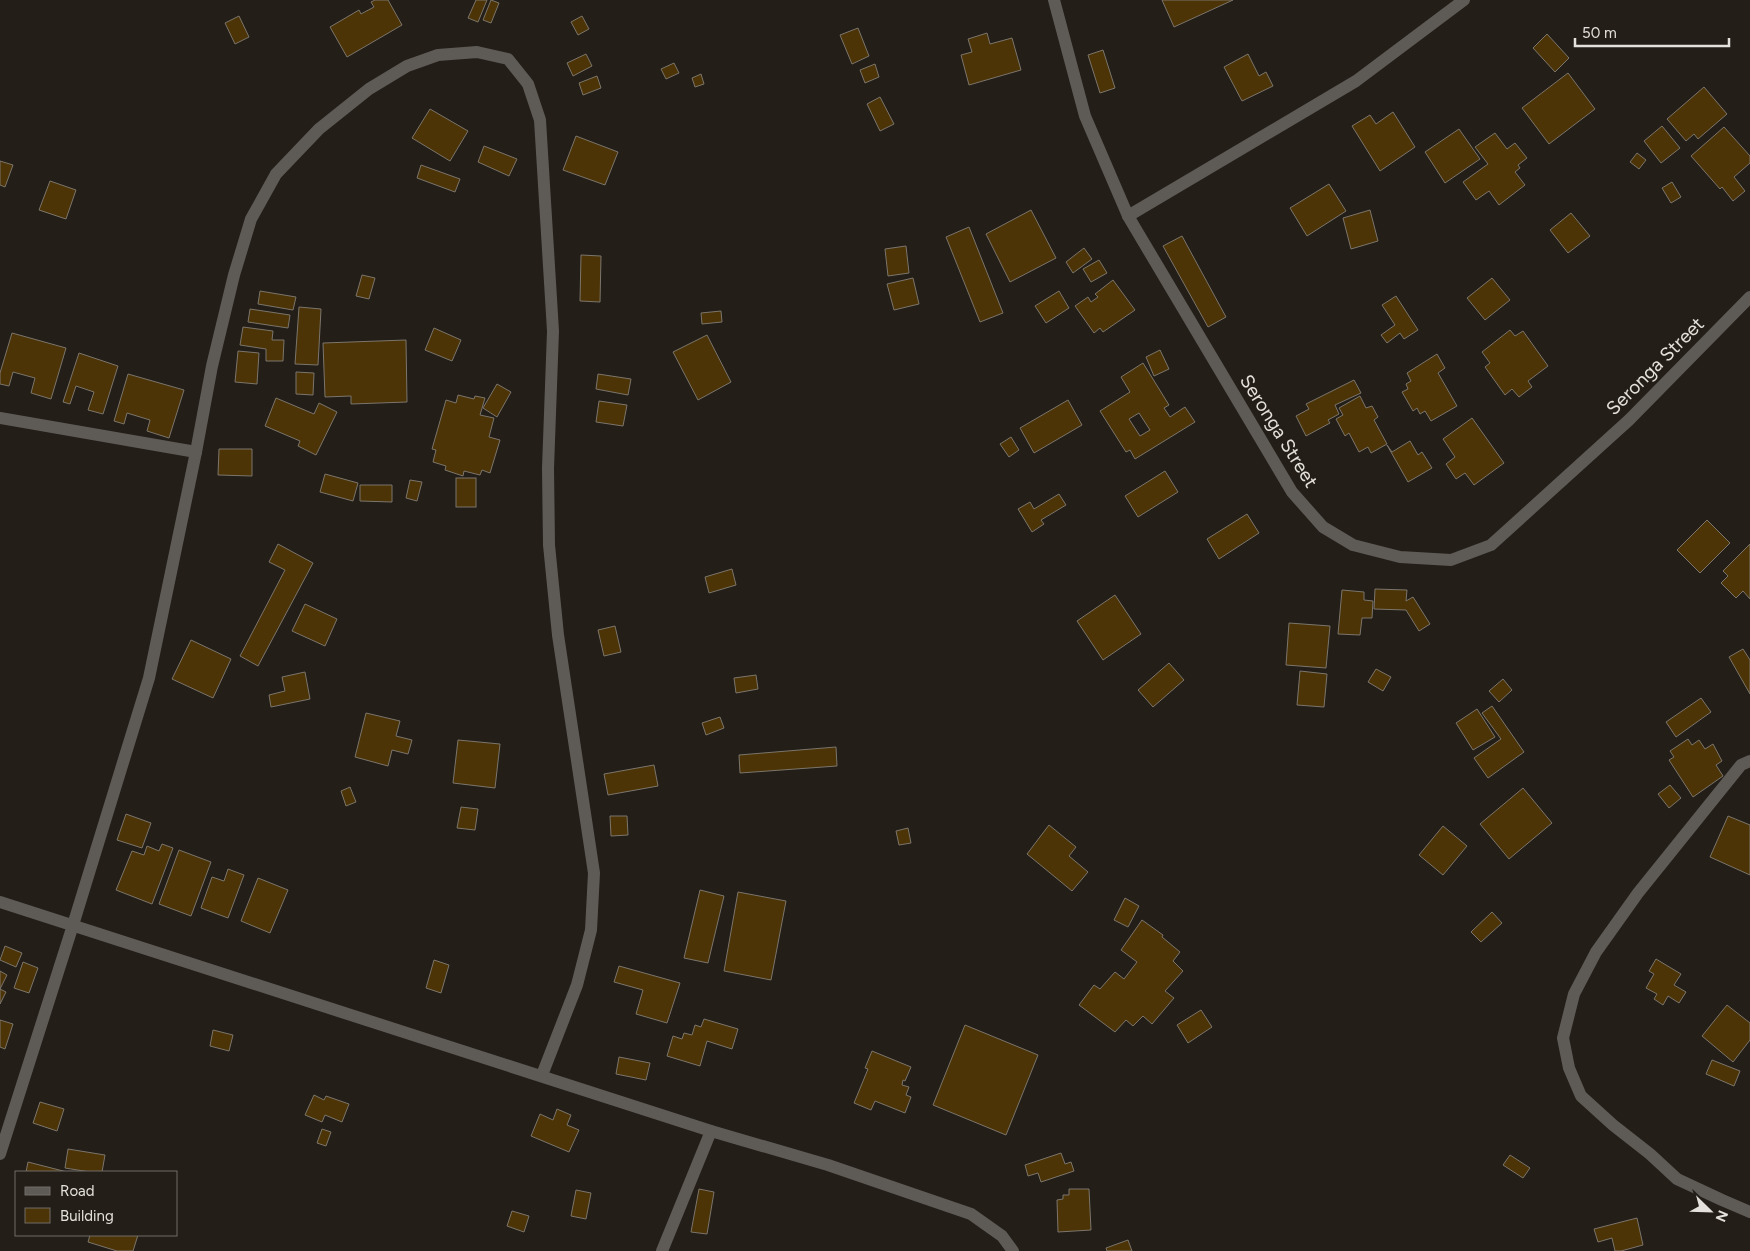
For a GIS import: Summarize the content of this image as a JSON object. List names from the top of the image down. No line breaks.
{"streets":{"street":["Seronga Street"]},"legend":["Road","Building"],"scale_bar":"50 m","north":"bottom right"}
